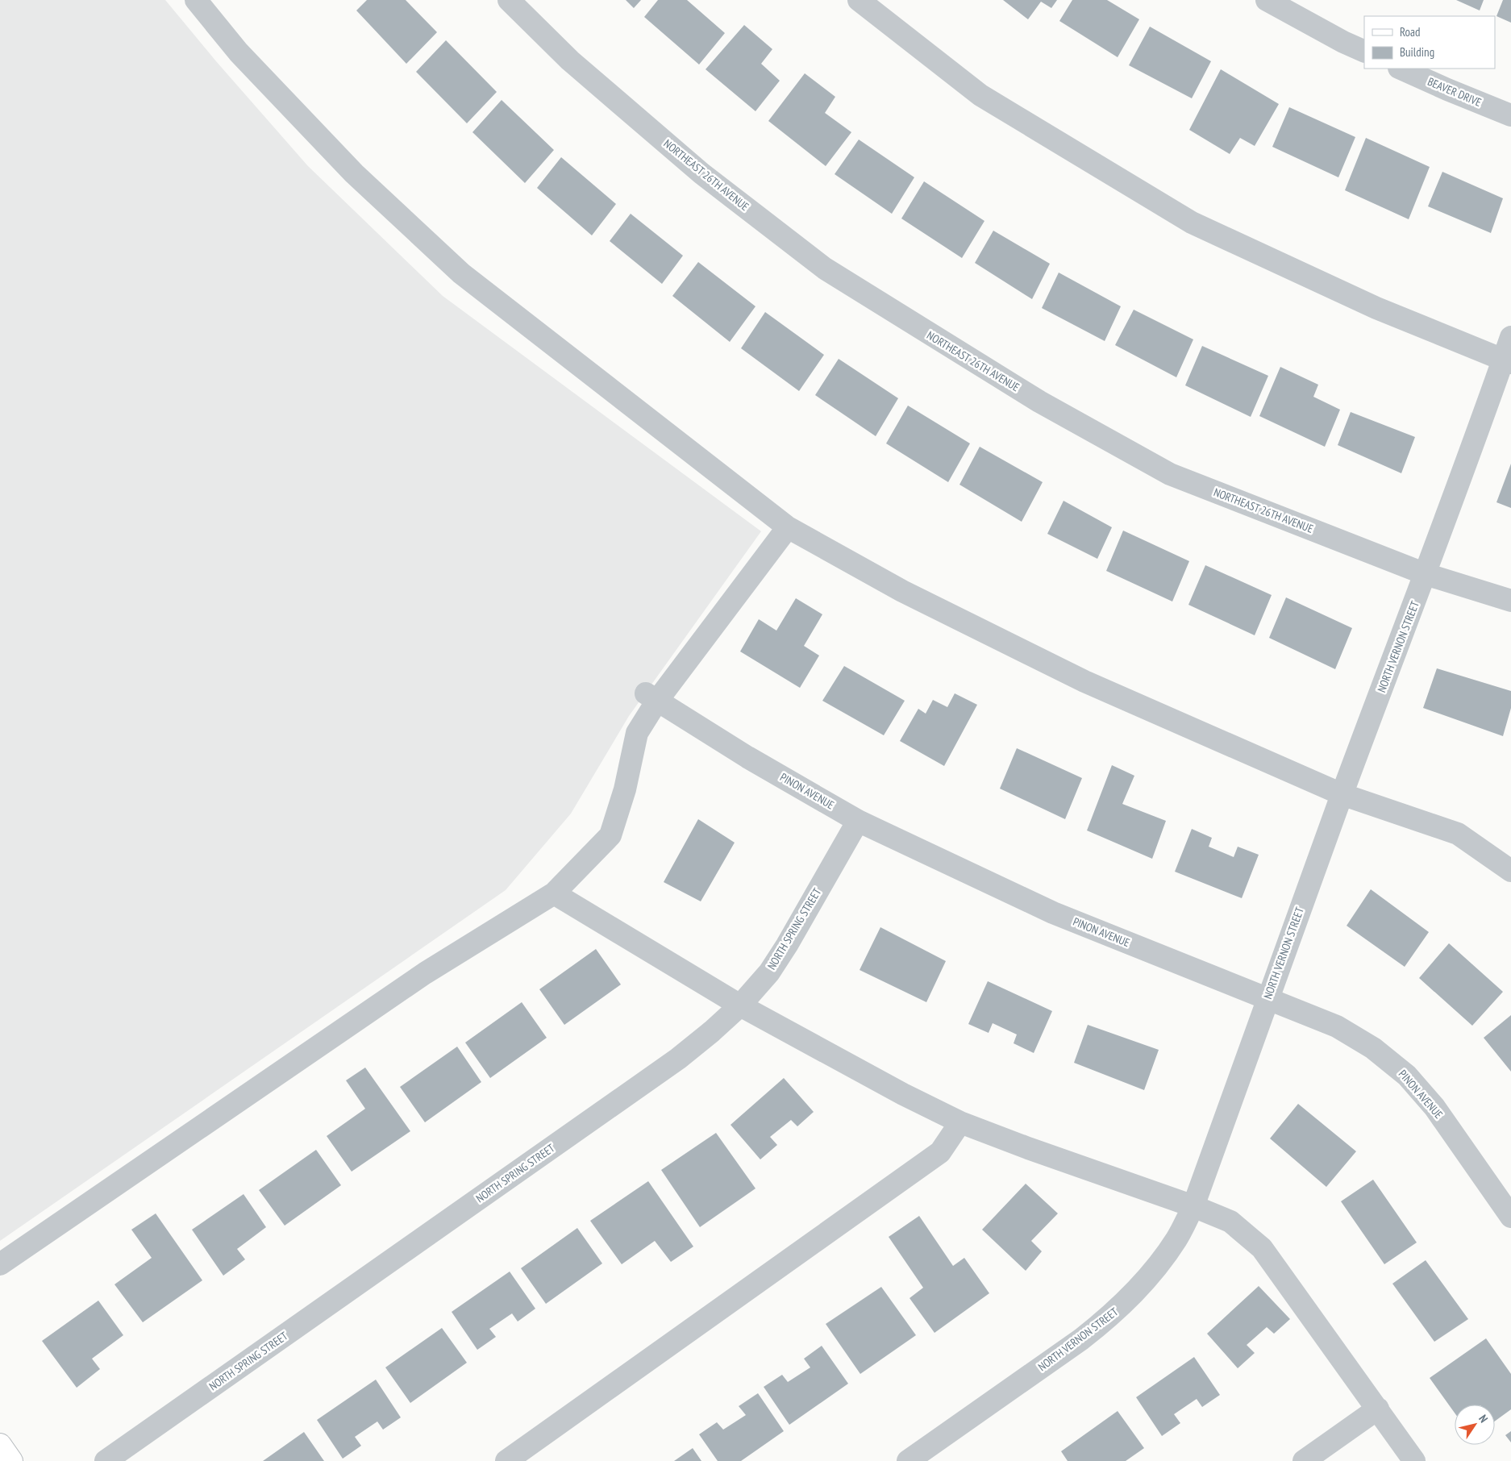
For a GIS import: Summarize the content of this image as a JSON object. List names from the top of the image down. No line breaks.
{"streets":{"street":["BEAVER DRIVE","NORTHEAST 26TH AVENUE","NORTH VERNON STREET","PINON AVENUE","NORTH SPRING STREET"]},"crossings":[["NORTHEAST 26TH AVENUE","NORTH VERNON STREET"],["NORTH VERNON STREET","PINON AVENUE"],["PINON AVENUE","NORTH SPRING STREET"]],"legend":["Road","Building"],"north":"top right"}
